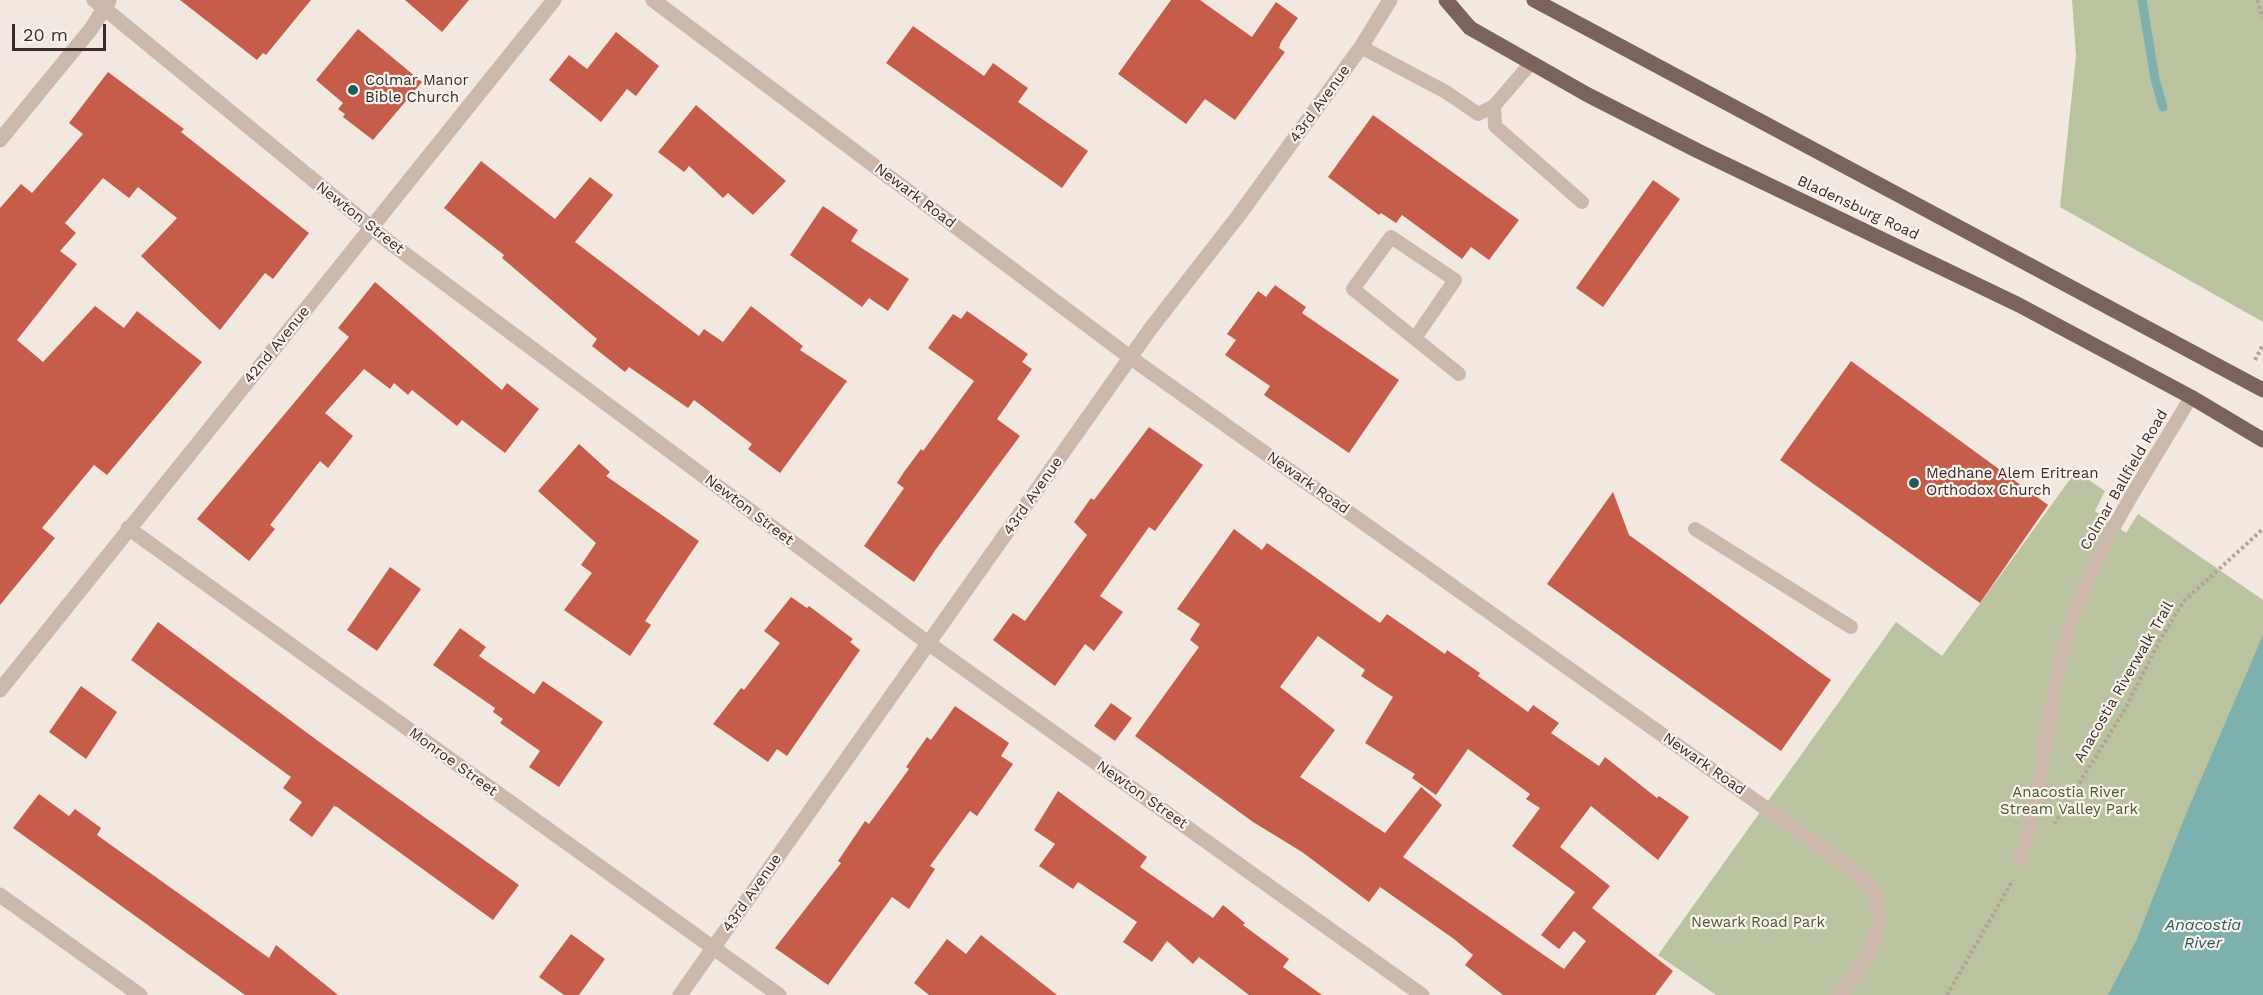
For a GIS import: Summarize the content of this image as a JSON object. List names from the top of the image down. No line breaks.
{"streets":{"main road":["Bladensburg Road"],"street":["43rd Avenue","Newark Road","Newton Street","42nd Avenue","Monroe Street"],"lane":["Colmar Ballfield Road"],"path":["Anacostia Riverwalk Trail"]},"crossings":[["43rd Avenue","Newark Road"],["43rd Avenue","Newton Street"],["43rd Avenue","Monroe Street"],["Bladensburg Road","Colmar Ballfield Road"],["Newton Street","42nd Avenue"],["42nd Avenue","Monroe Street"]],"water":["Anacostia River"],"parks":["Anacostia River Stream Valley Park","Newark Road Park"],"places":["Colmar Manor Bible Church","Medhane Alem Eritrean Orthodox Church"],"scale_bar":"20 m"}
